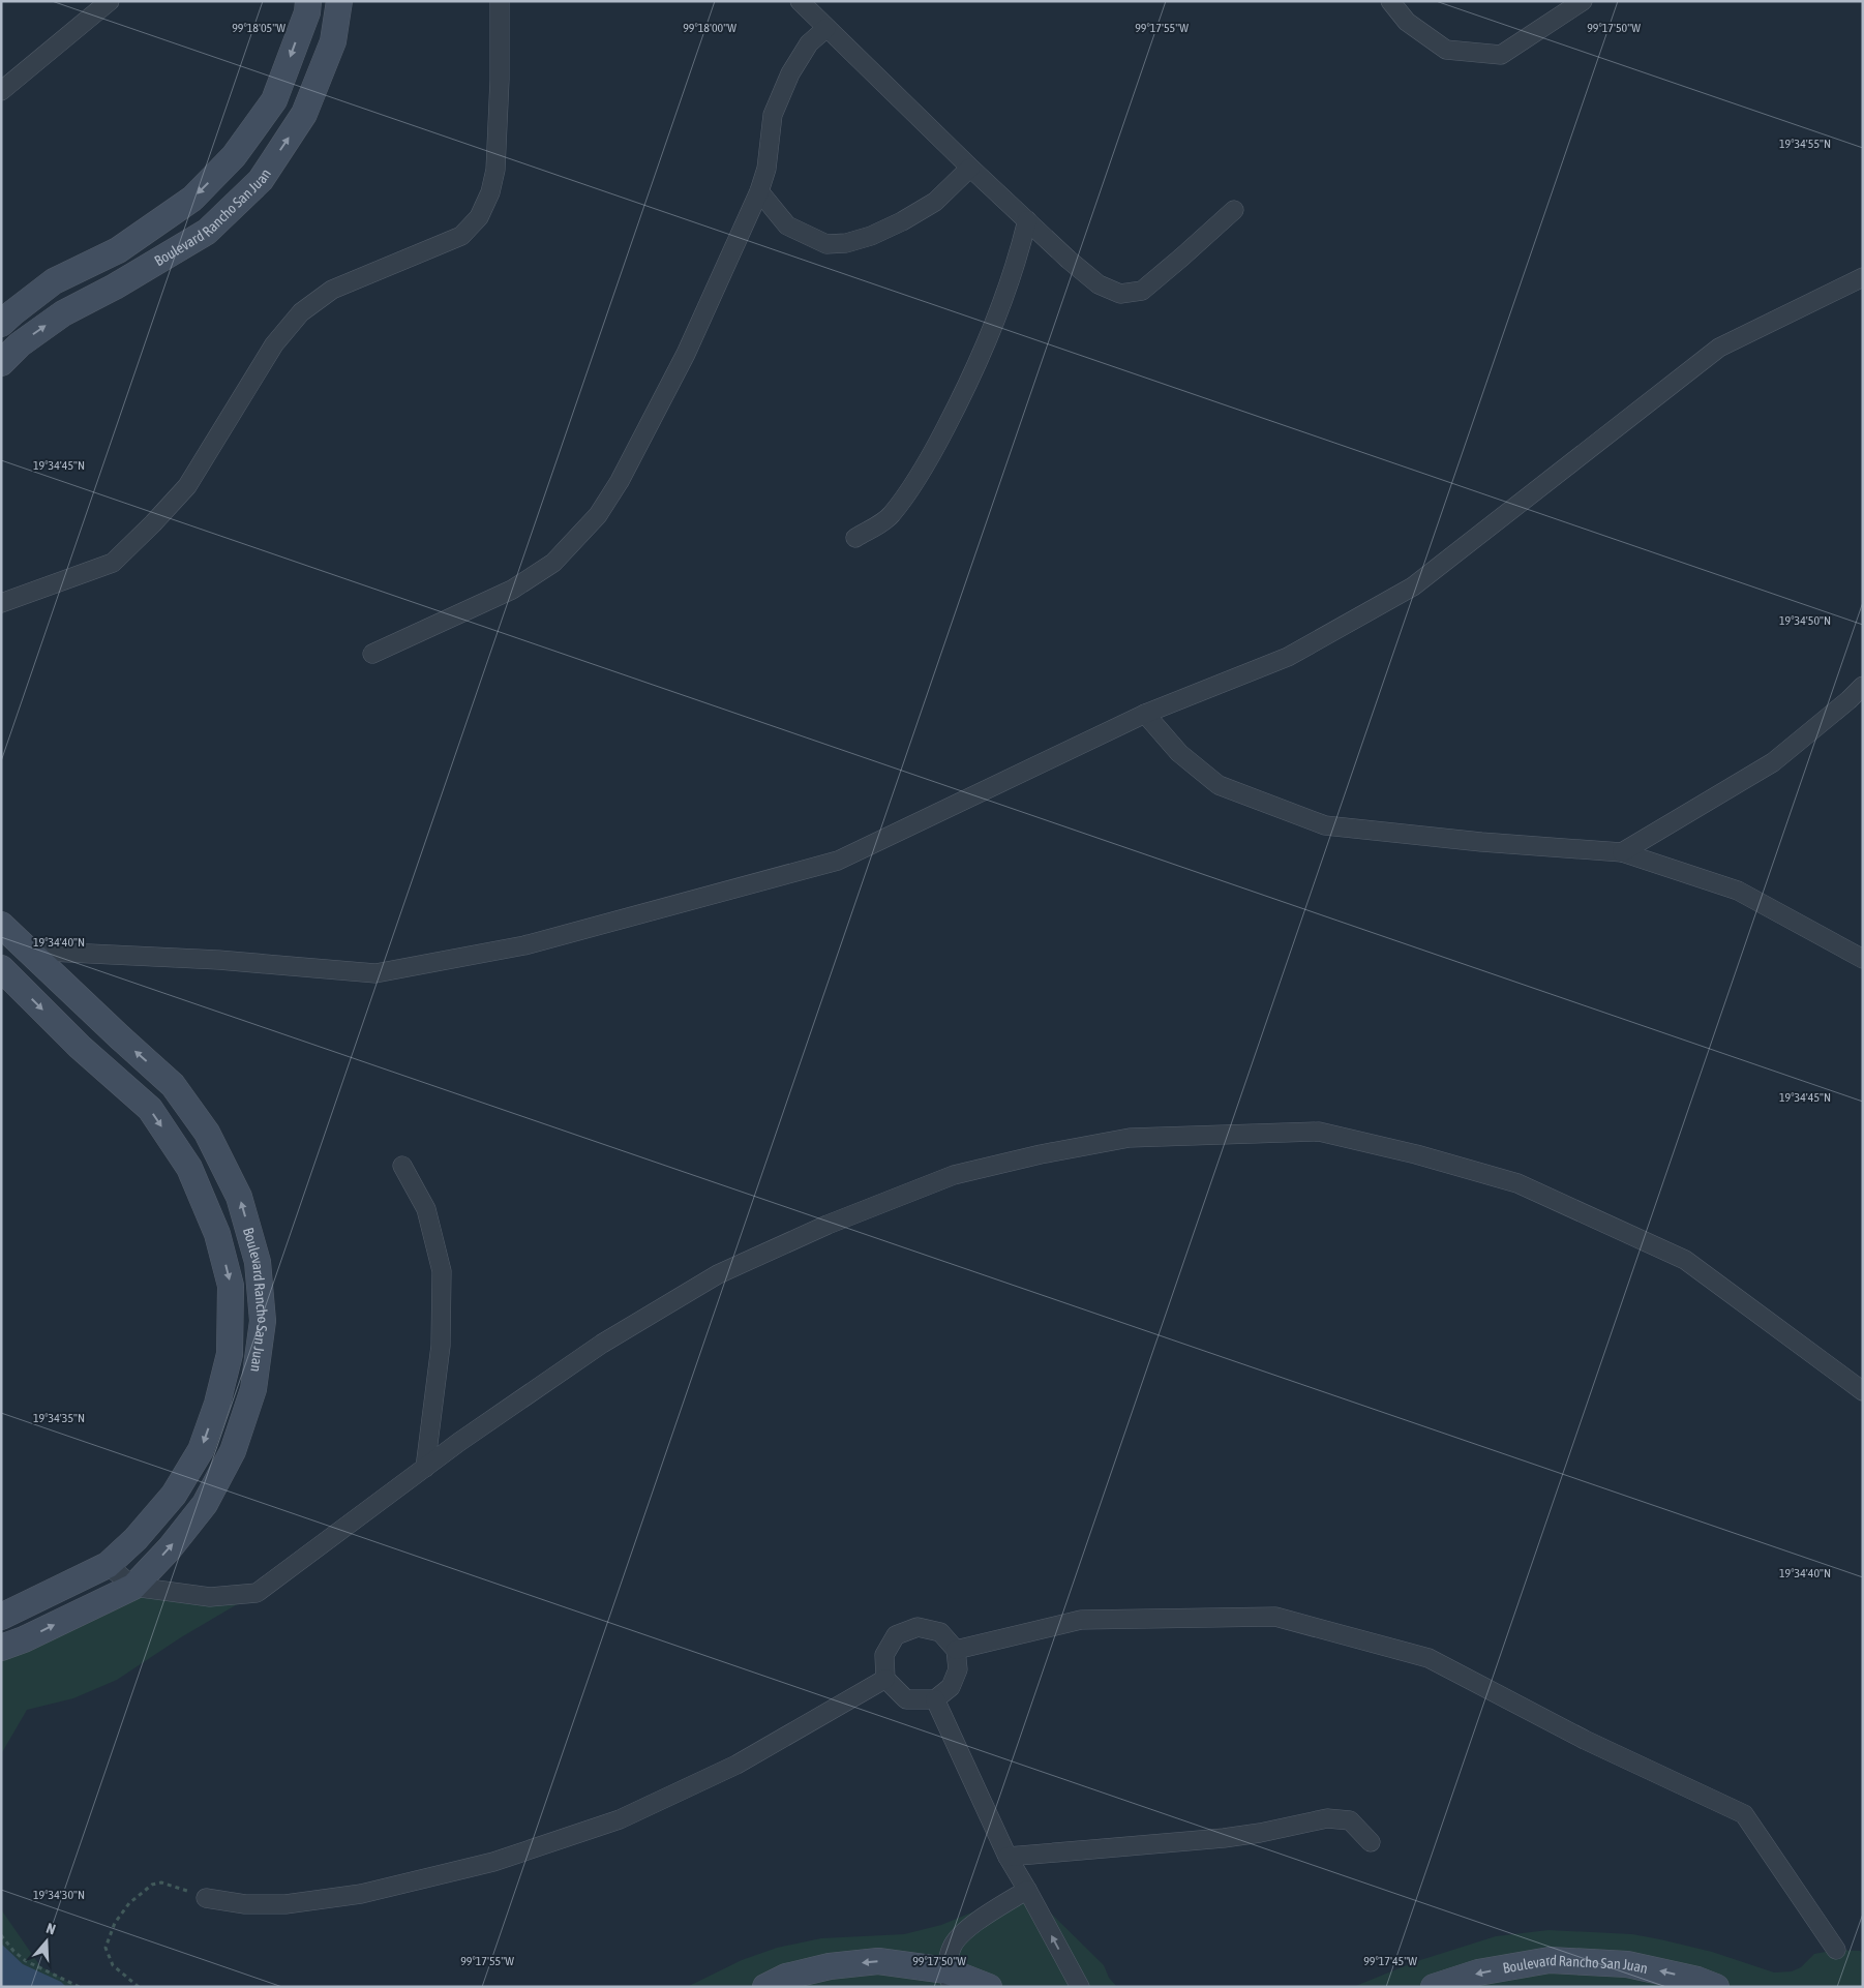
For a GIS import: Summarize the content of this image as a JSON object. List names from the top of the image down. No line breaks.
{"streets":{"street":["Boulevard Rancho San Juan"]},"north":"top","coordinates":["99°18'05\"W","99°18'00\"W","99°17'55\"W","99°17'50\"W","19°34'55\"N","19°34'45\"N","19°34'50\"N","19°34'40\"N","19°34'35\"N","19°34'30\"N","99°17'45\"W"]}
